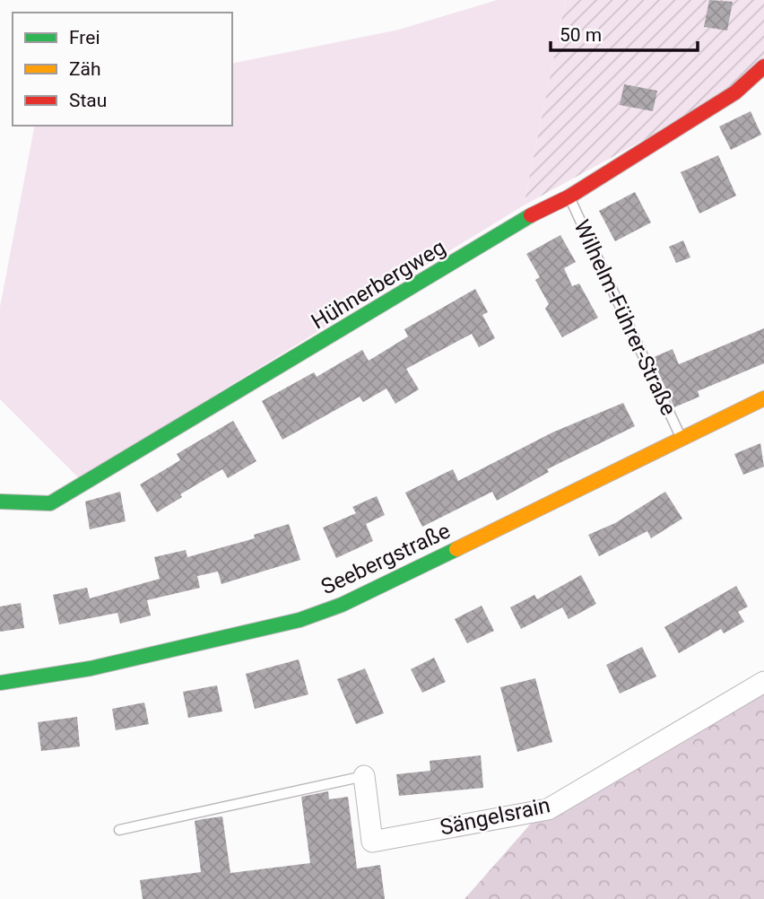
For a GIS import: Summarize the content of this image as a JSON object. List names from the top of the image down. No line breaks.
{"streets":{"street":["Hühnerbergweg","Seebergstraße","Sängelsrain"],"lane":["Wilhelm-Führer-Straße"]},"crossings":[["Hühnerbergweg","Wilhelm-Führer-Straße"],["Wilhelm-Führer-Straße","Seebergstraße"]],"legend":["Frei","Zäh","Stau"],"scale_bar":"50 m"}
